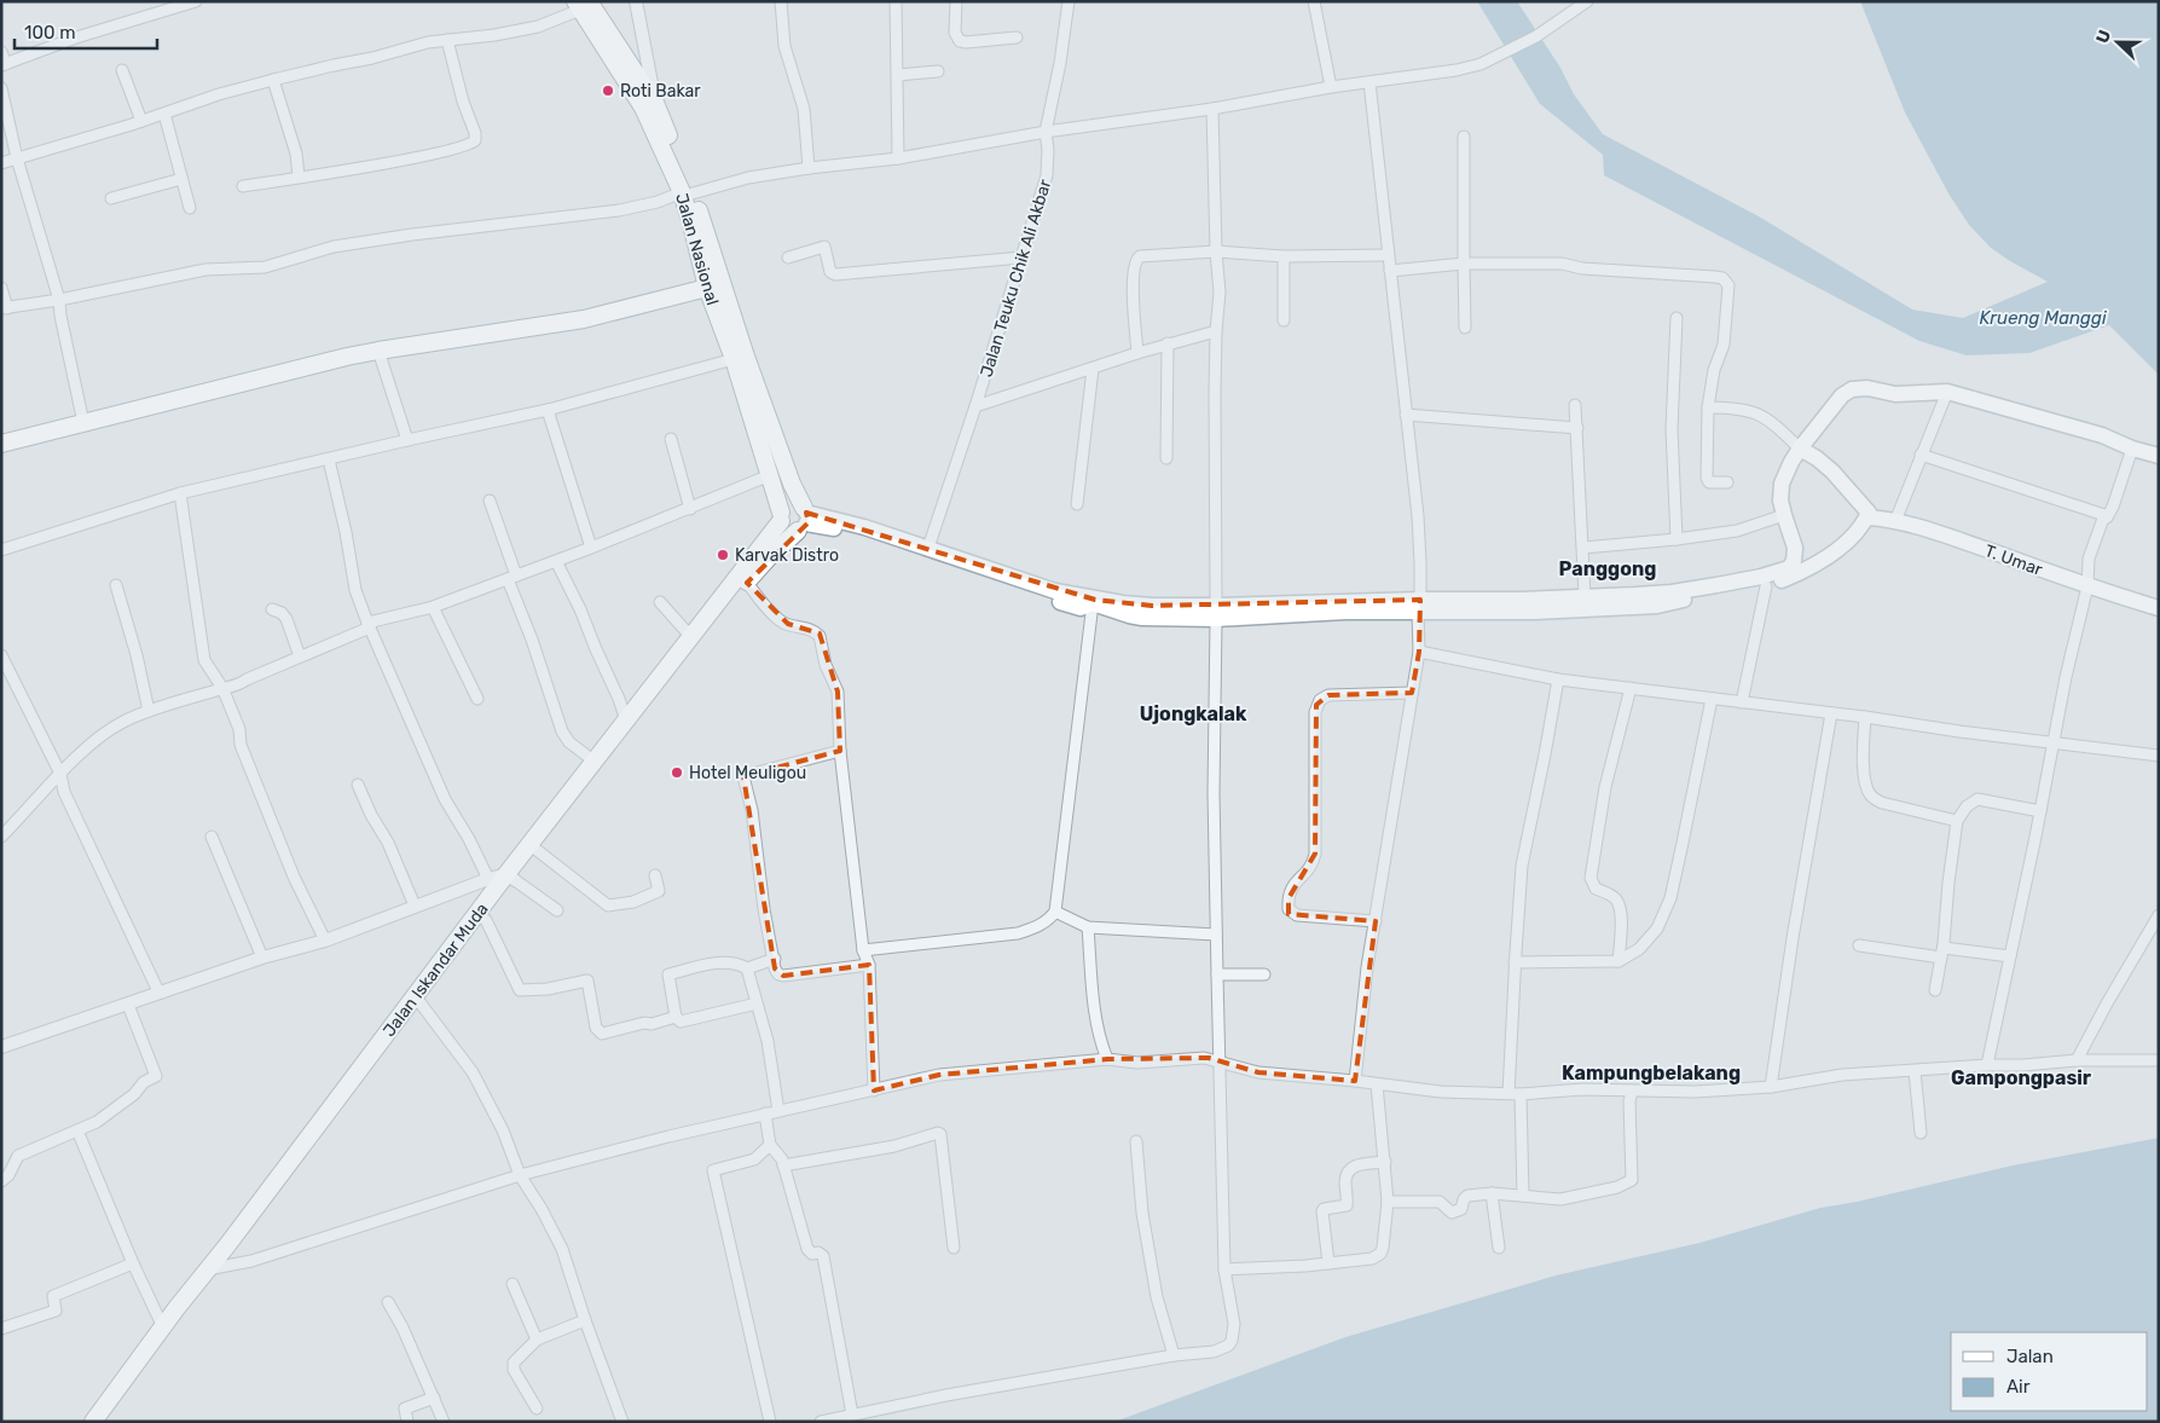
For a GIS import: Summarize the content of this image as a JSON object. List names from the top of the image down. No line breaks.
{"streets":{"highway":["Jalan Nasional","Jalan Iskandar Muda"],"main road":["T. Umar"],"street":["Jalan Teuku Chik Ali Akbar"]},"crossings":[["Jalan Nasional","Jalan Iskandar Muda"]],"districts":["Panggong","Ujongkalak","Kampungbelakang","Gampongpasir"],"water":["Krueng Manggi"],"places":["Roti Bakar","Karvak Distro","Hotel Meuligou"],"legend":["Jalan","Air"],"scale_bar":"100 m","north":"left"}
